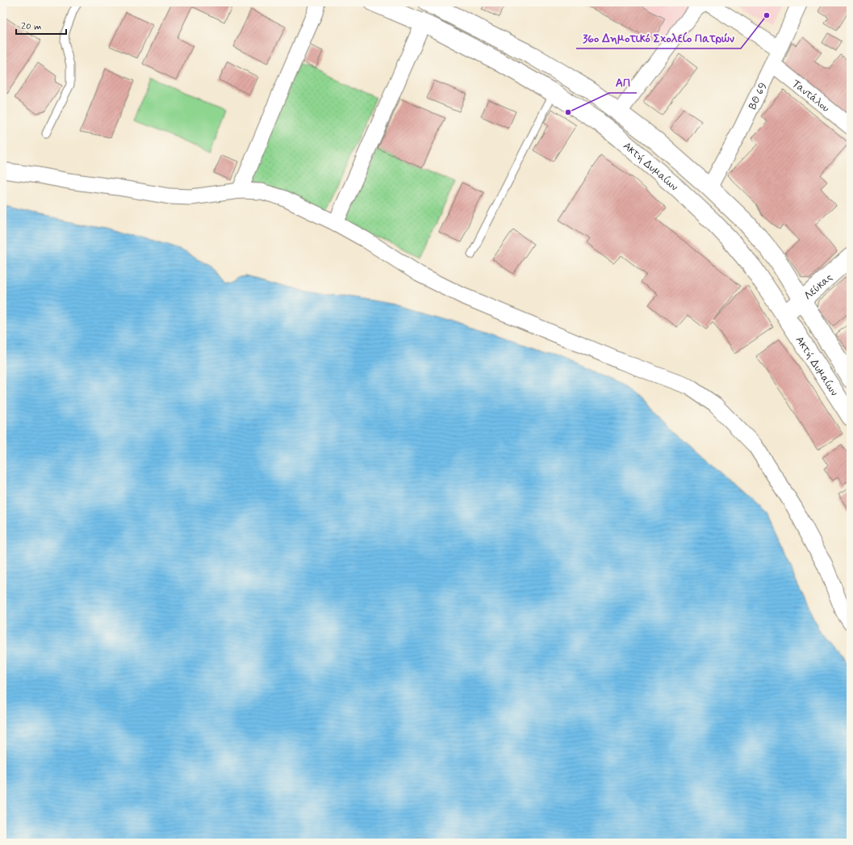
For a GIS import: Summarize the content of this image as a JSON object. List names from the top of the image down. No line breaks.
{"streets":{"main road":["Ακτή Δυμαίων","Λεύκας"],"street":["Ταντάλου","ΒΘ 69"]},"crossings":[["Ταντάλου","ΒΘ 69"],["ΒΘ 69","Ακτή Δυμαίων"],["Ακτή Δυμαίων","Λεύκας"]],"places":["36ο Δημοτικό Σχολείο Πατρών","ΑΠ"],"scale_bar":"20 m"}
